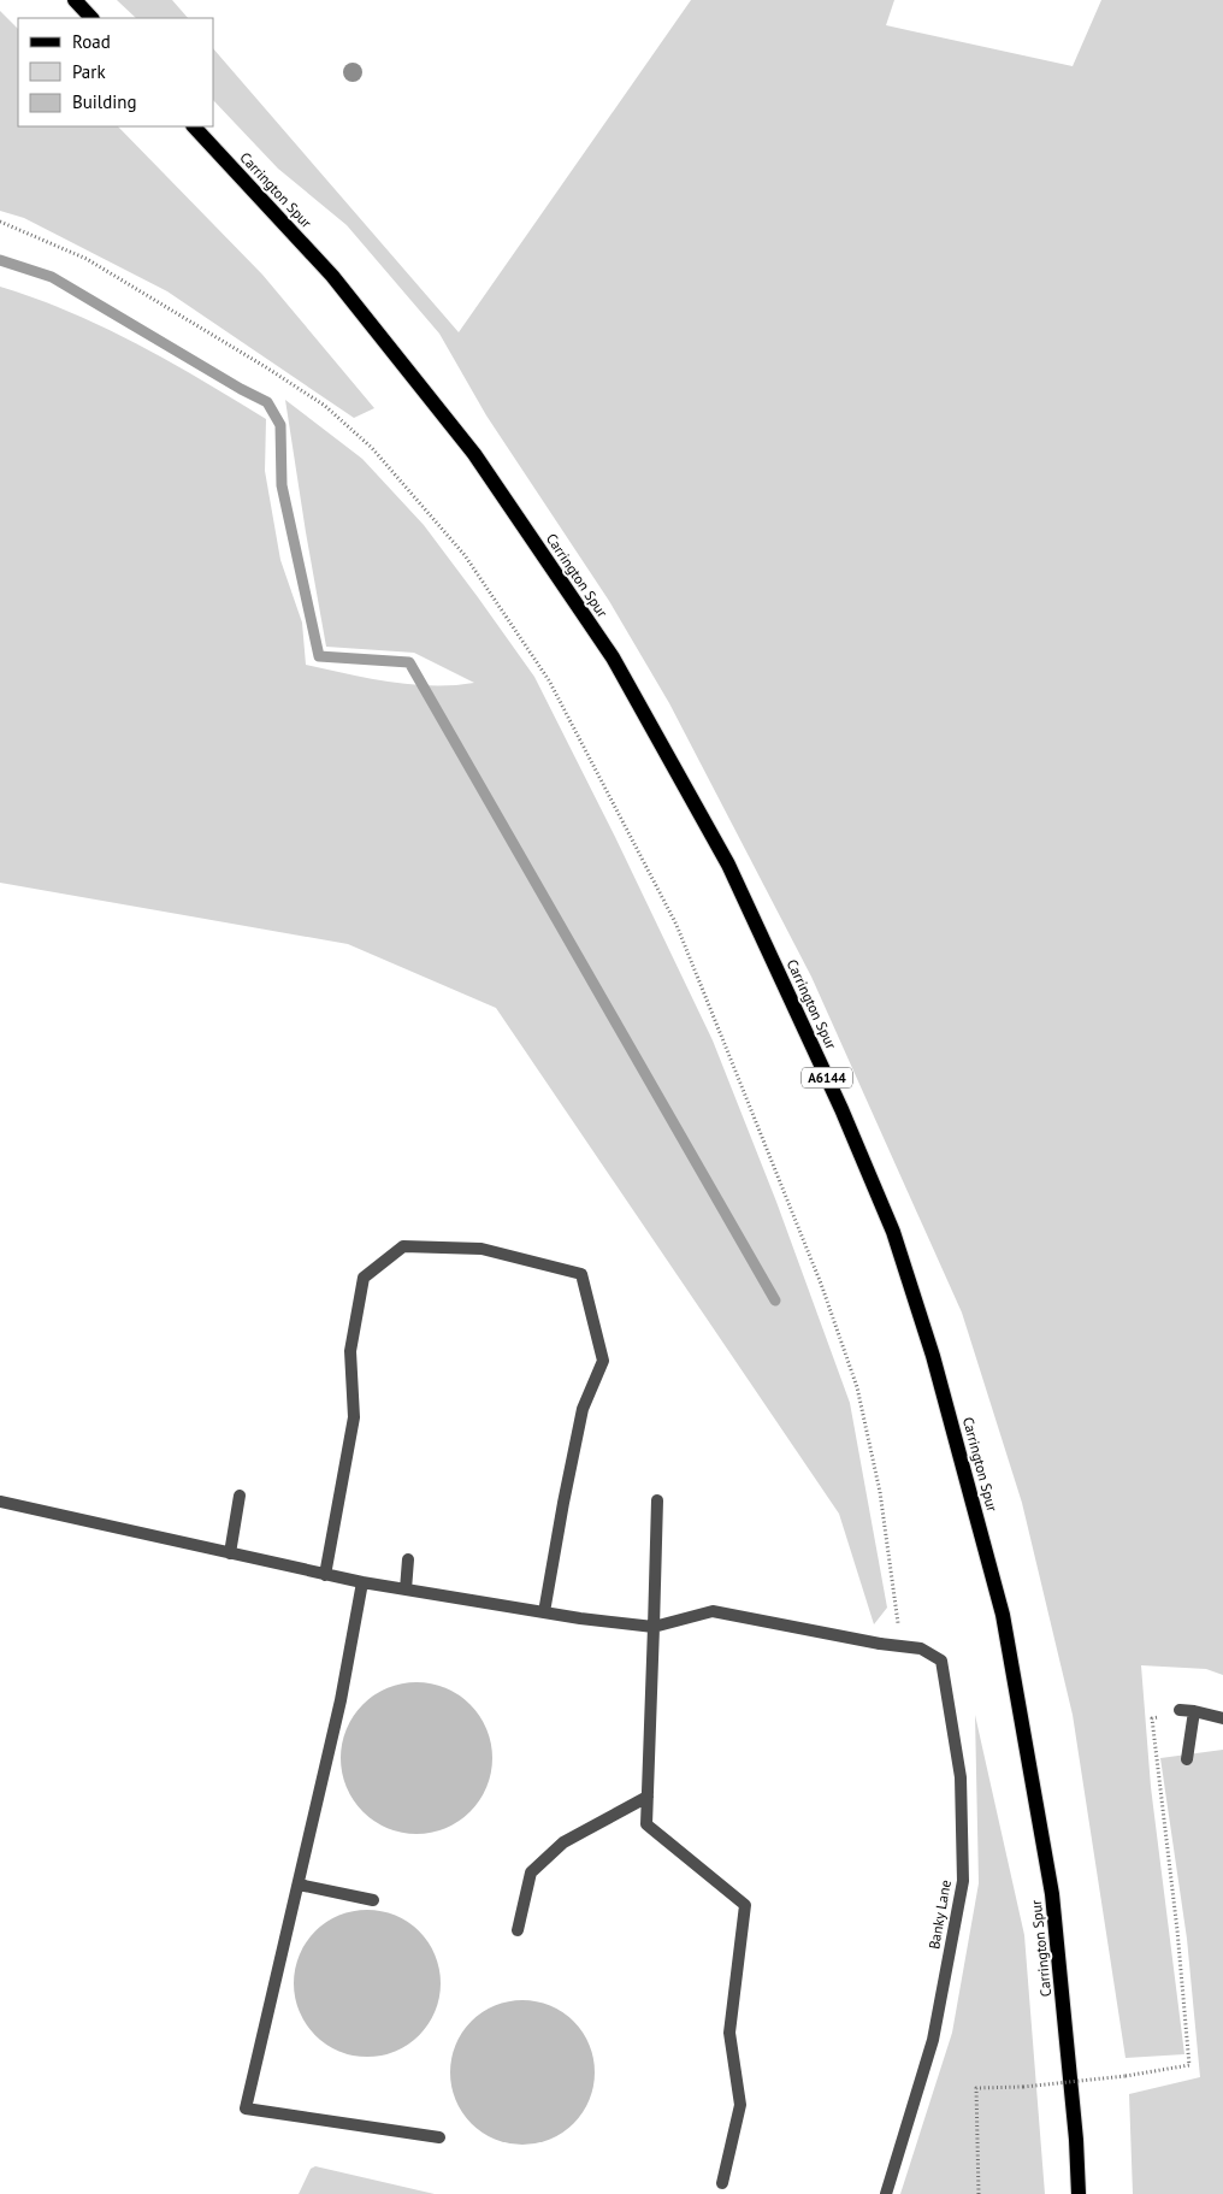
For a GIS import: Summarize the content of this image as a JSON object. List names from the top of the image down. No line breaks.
{"streets":{"main road":["Carrington Spur","A6144"],"street":["Banky Lane"]},"legend":["Road","Park","Building"]}
